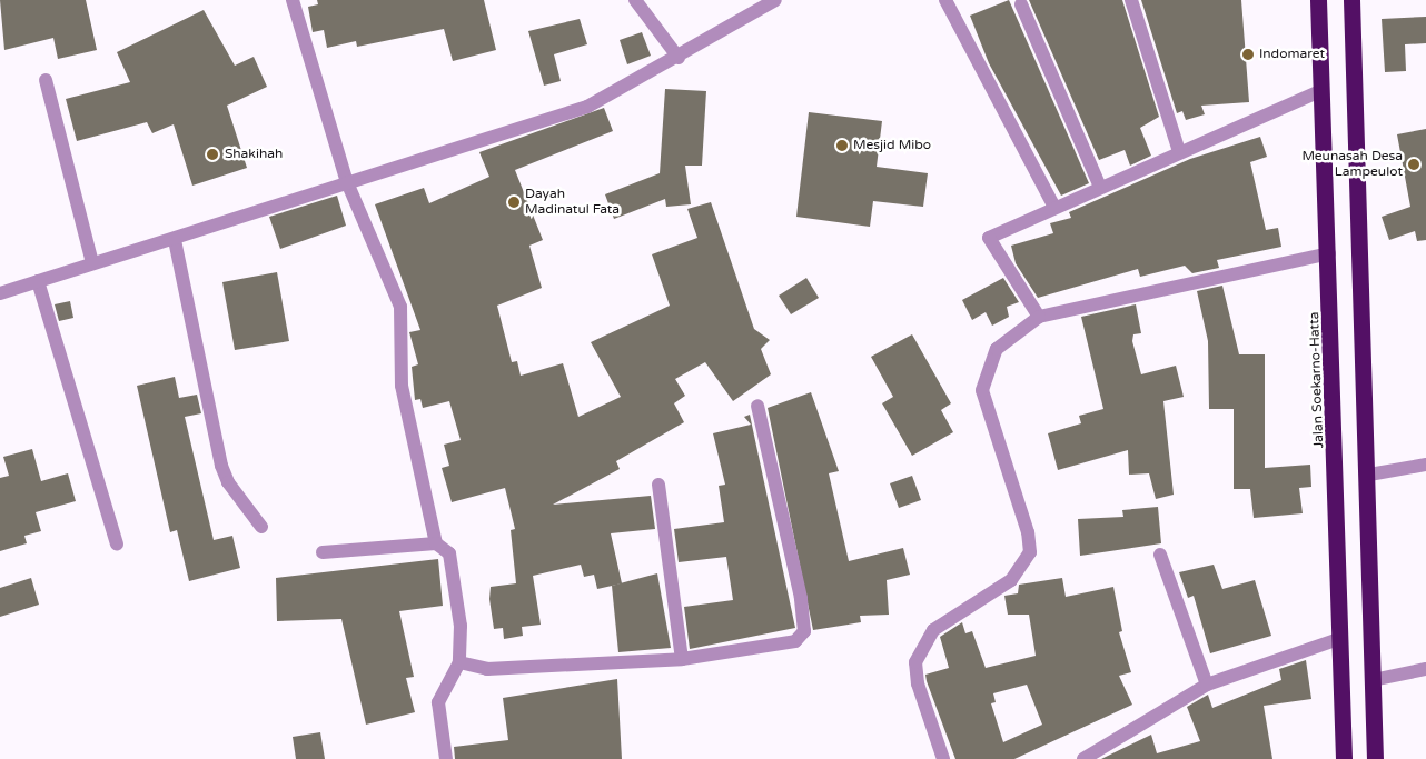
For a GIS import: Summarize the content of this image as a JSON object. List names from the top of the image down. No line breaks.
{"streets":{"highway":["Jalan Soekarno-Hatta"]},"places":["Indomaret","Mesjid Mibo","Shakihah","Meunasah Desa Lampeulot","Dayah Madinatul Fata"]}
